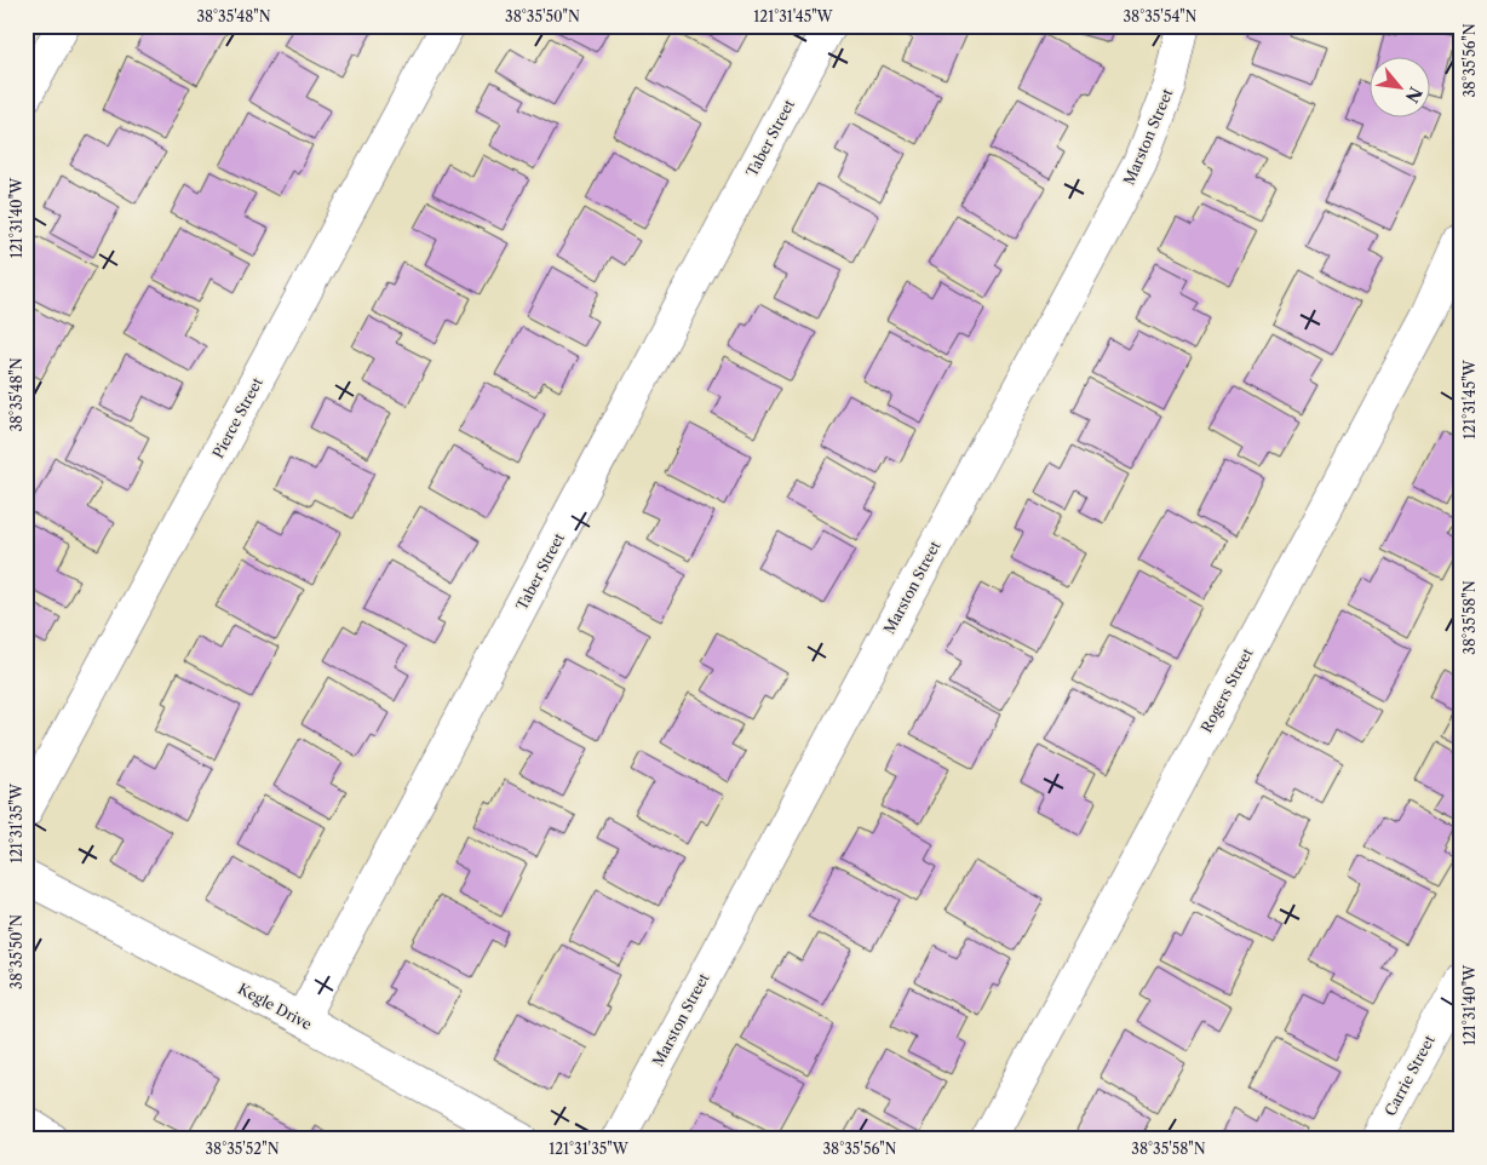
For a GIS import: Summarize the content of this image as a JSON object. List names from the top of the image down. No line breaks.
{"streets":{"street":["Marston Street","Taber Street","Pierce Street","Rogers Street","Kegle Drive","Carrie Street"]},"crossings":[["Taber Street","Kegle Drive"]],"north":"bottom right","coordinates":["38°35'48\"N","38°35'50\"N","121°31'45\"W","38°35'54\"N","38°35'56\"N","121°31'40\"W","38°35'58\"N","121°31'35\"W","38°35'52\"N"]}
